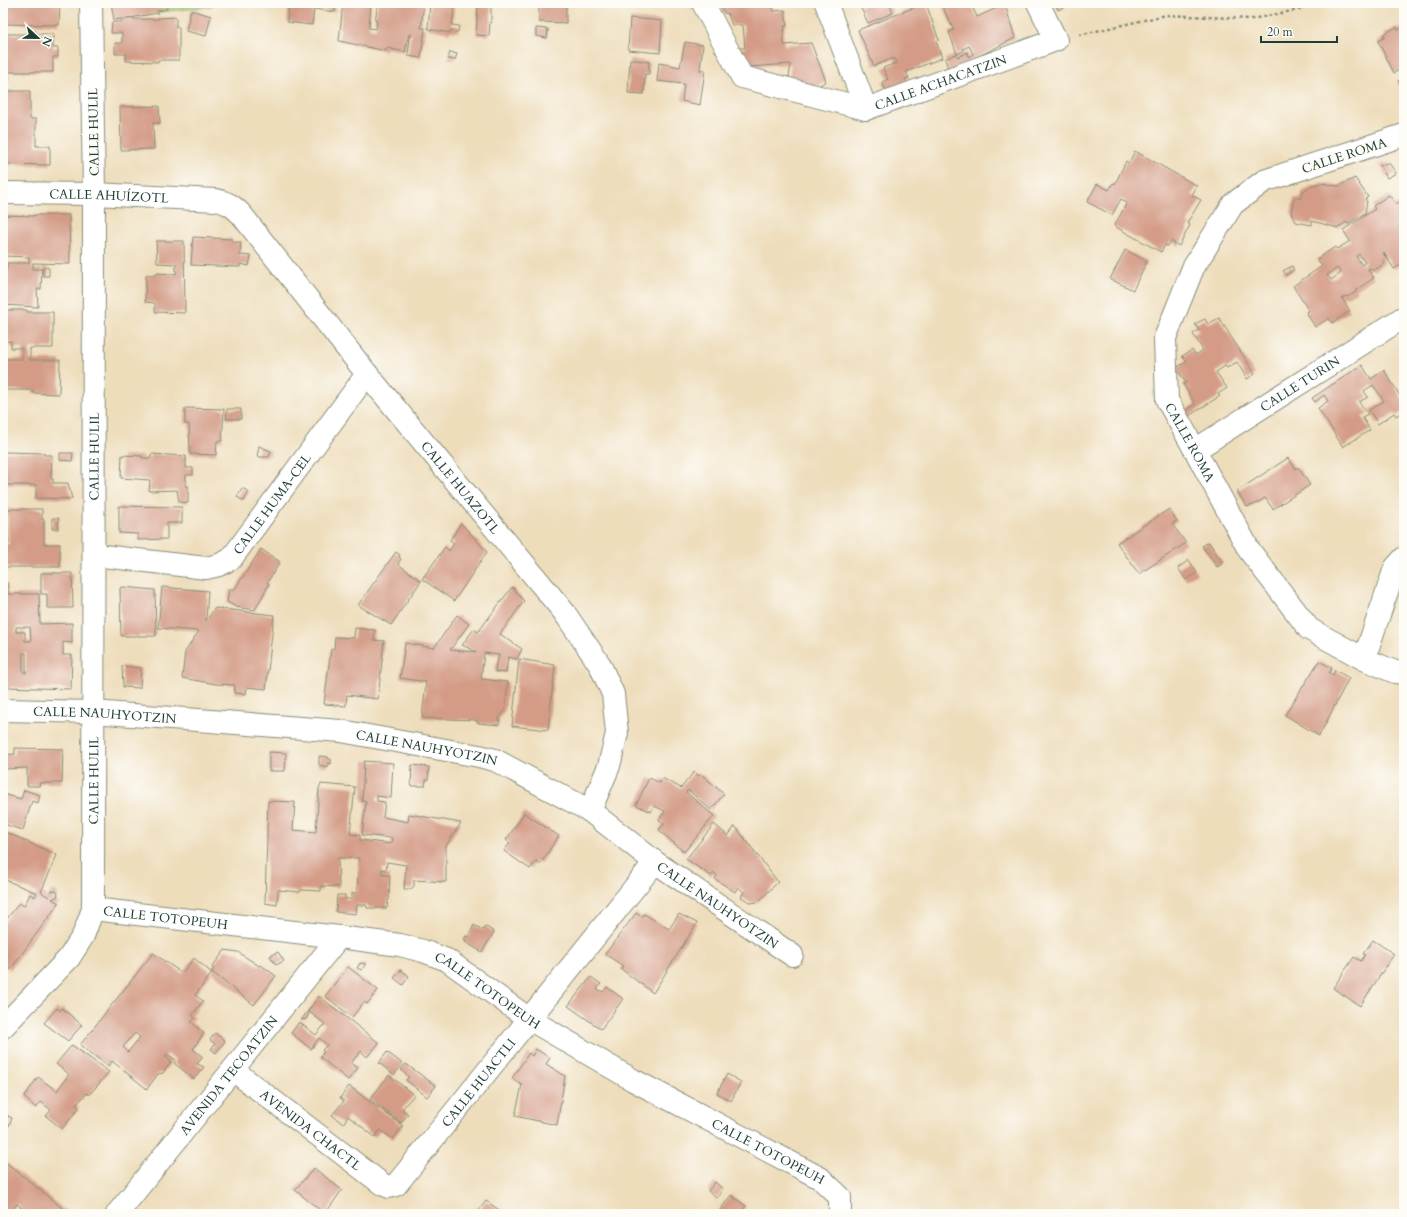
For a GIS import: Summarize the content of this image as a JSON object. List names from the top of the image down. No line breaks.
{"streets":{"street":["CALLE ACHACATZIN","CALLE HULIL","CALLE ROMA","CALLE AHUÍZOTL","CALLE TURIN","CALLE HUAZOTL","CALLE HUMA-CEL","CALLE NAUHYOTZIN","CALLE TOTOPEUH","AVENIDA TECOATZIN","CALLE HUACTLI","AVENIDA CHACTL"]},"crossings":[["CALLE HULIL","CALLE AHUÍZOTL"],["CALLE HULIL","CALLE HUMA-CEL"],["CALLE HULIL","CALLE NAUHYOTZIN"],["CALLE HULIL","CALLE TOTOPEUH"],["CALLE ROMA","CALLE TURIN"],["CALLE AHUÍZOTL","CALLE HUAZOTL"],["CALLE HUAZOTL","CALLE HUMA-CEL"],["CALLE HUAZOTL","CALLE NAUHYOTZIN"],["CALLE NAUHYOTZIN","CALLE HUACTLI"],["CALLE TOTOPEUH","AVENIDA TECOATZIN"],["CALLE TOTOPEUH","CALLE HUACTLI"],["AVENIDA TECOATZIN","AVENIDA CHACTL"],["CALLE HUACTLI","AVENIDA CHACTL"]],"scale_bar":"20 m","north":"right"}
